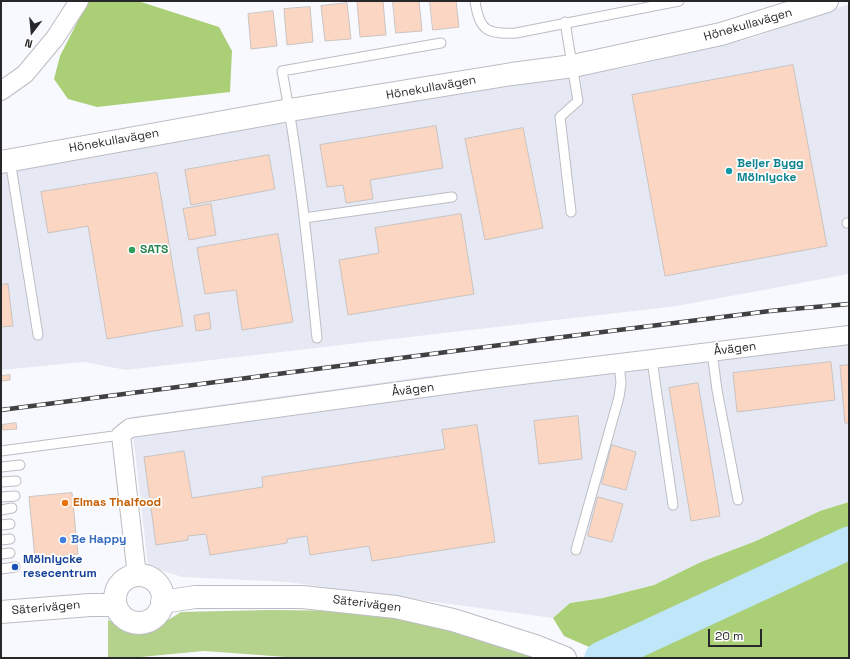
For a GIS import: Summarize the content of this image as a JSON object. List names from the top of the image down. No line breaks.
{"streets":{"street":["Hönekullavägen","Åvägen","Säterivägen"]},"places":["Beijer Bygg Mölnlycke","SATS","Elmas Thaifood","Be Happy","Mölnlycke resecentrum"],"scale_bar":"20 m","north":"bottom"}
